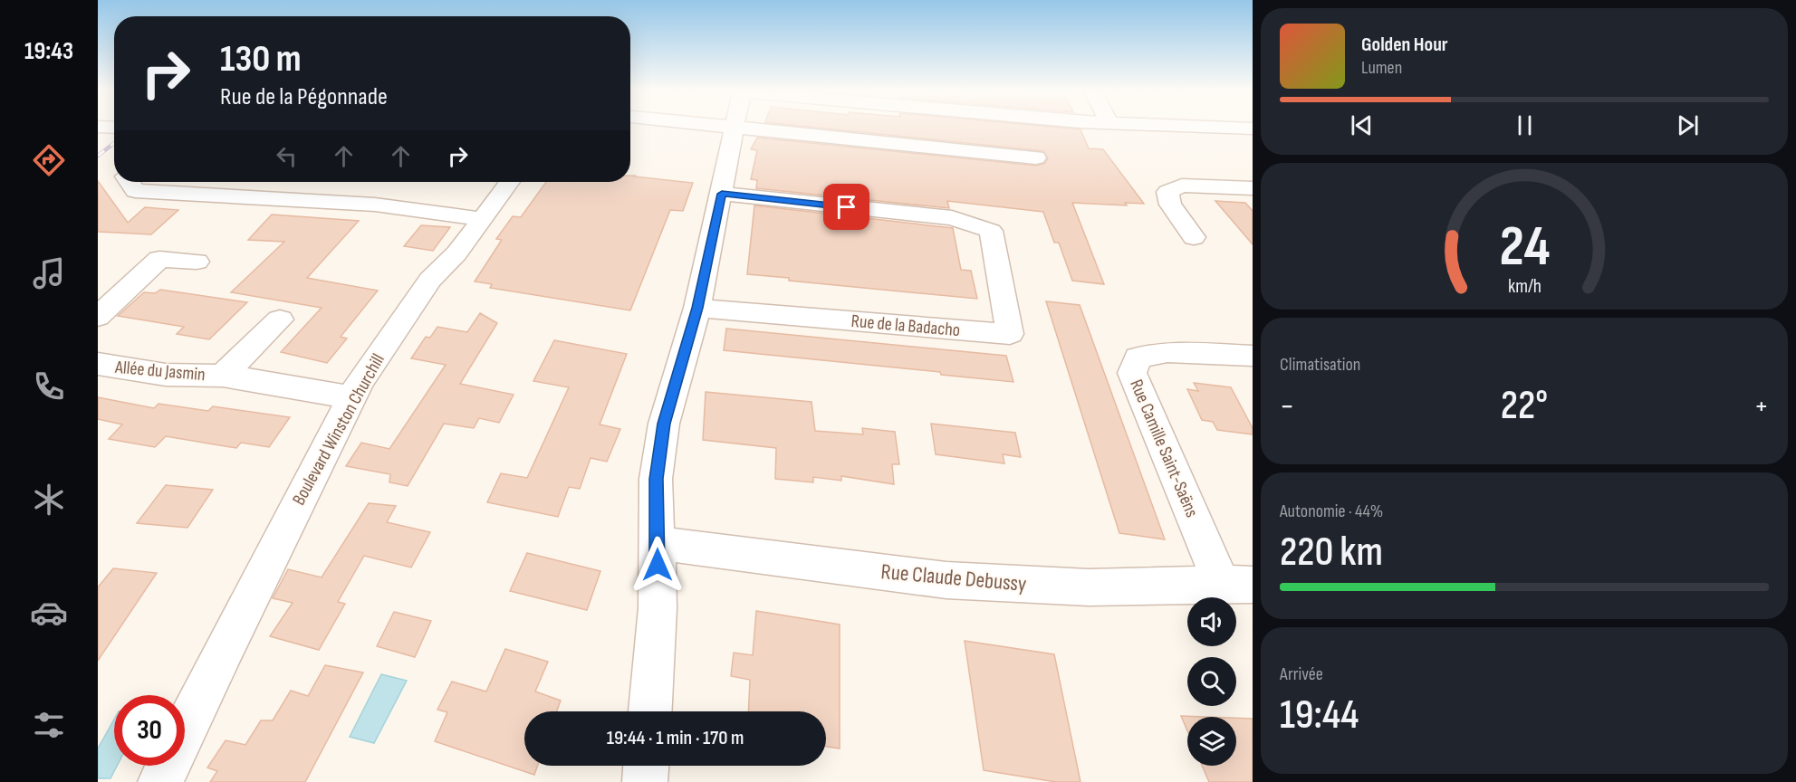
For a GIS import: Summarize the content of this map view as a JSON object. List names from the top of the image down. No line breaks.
{"streets":{"street":["Rue de la Badacho","Allée du Jasmin","Boulevard Winston Churchill","Rue Camille Saint-Saëns","Rue Claude Debussy"]},"crossings":[["Allée du Jasmin","Boulevard Winston Churchill"],["Rue Camille Saint-Saëns","Rue Claude Debussy"]],"page":{"tabs":"19:43","turn":["130 m","Rue de la Pégonnade"],"song":["Golden Hour","Lumen"],"tile":["Climatisation",["Autonomie · 44%","220 km"],["Arrivée","19:44"]],"heat":["−","22°","+"],"limit":"30","trip":"19:44 · 1 min · 170 m","gauge":["24","km/h"]}}
